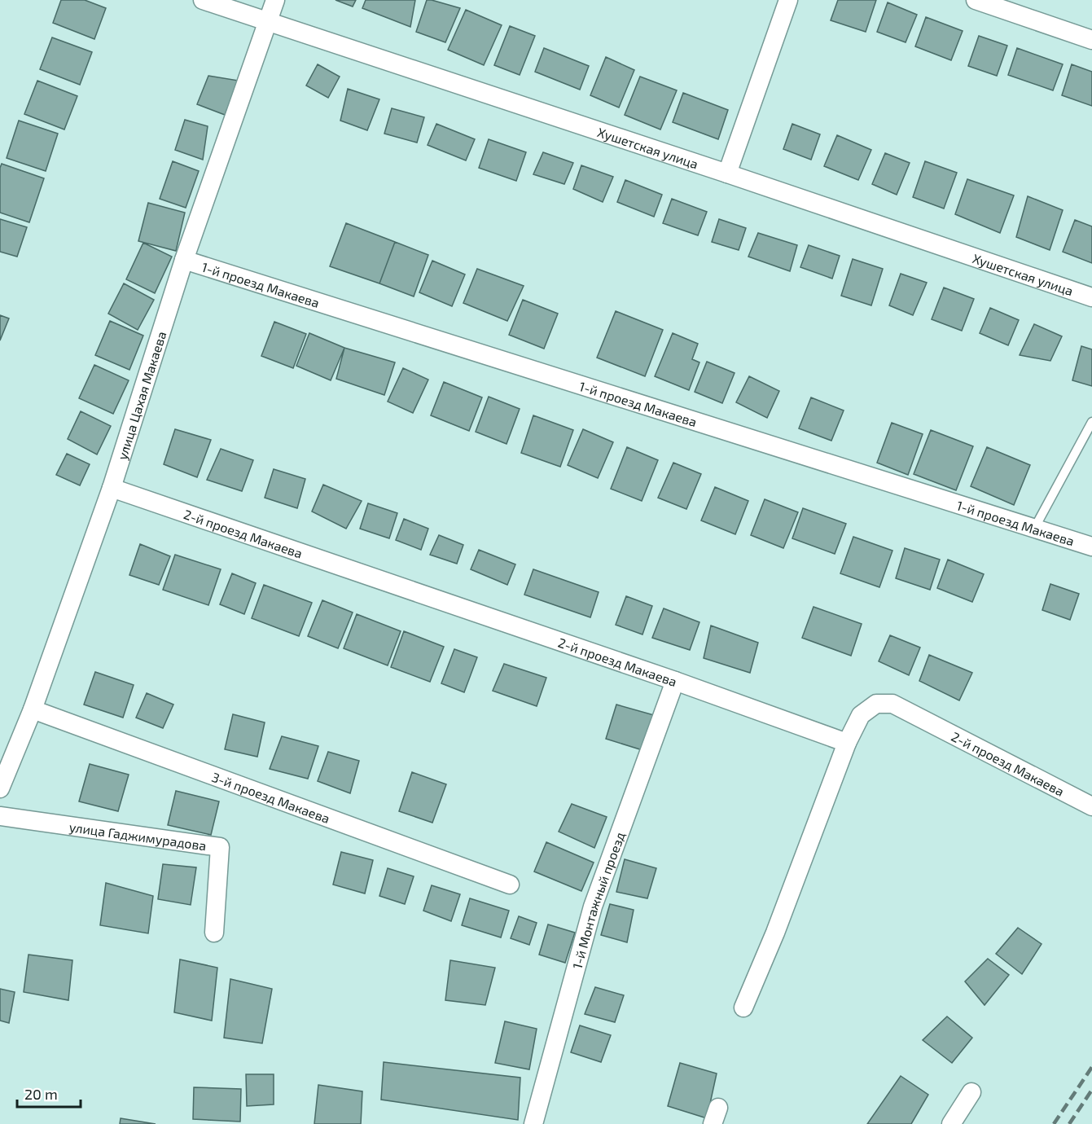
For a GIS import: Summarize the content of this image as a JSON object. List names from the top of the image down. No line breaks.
{"streets":{"street":["Хушетская улица","1-й проезд Макаева","улица Цахая Макаева","2-й проезд Макаева","3-й проезд Макаева","улица Гаджимурадова","1-й Монтажный проезд"]},"crossings":[["Хушетская улица","улица Цахая Макаева"],["1-й проезд Макаева","улица Цахая Макаева"],["улица Цахая Макаева","2-й проезд Макаева"],["улица Цахая Макаева","3-й проезд Макаева"],["2-й проезд Макаева","1-й Монтажный проезд"]],"scale_bar":"20 m"}
